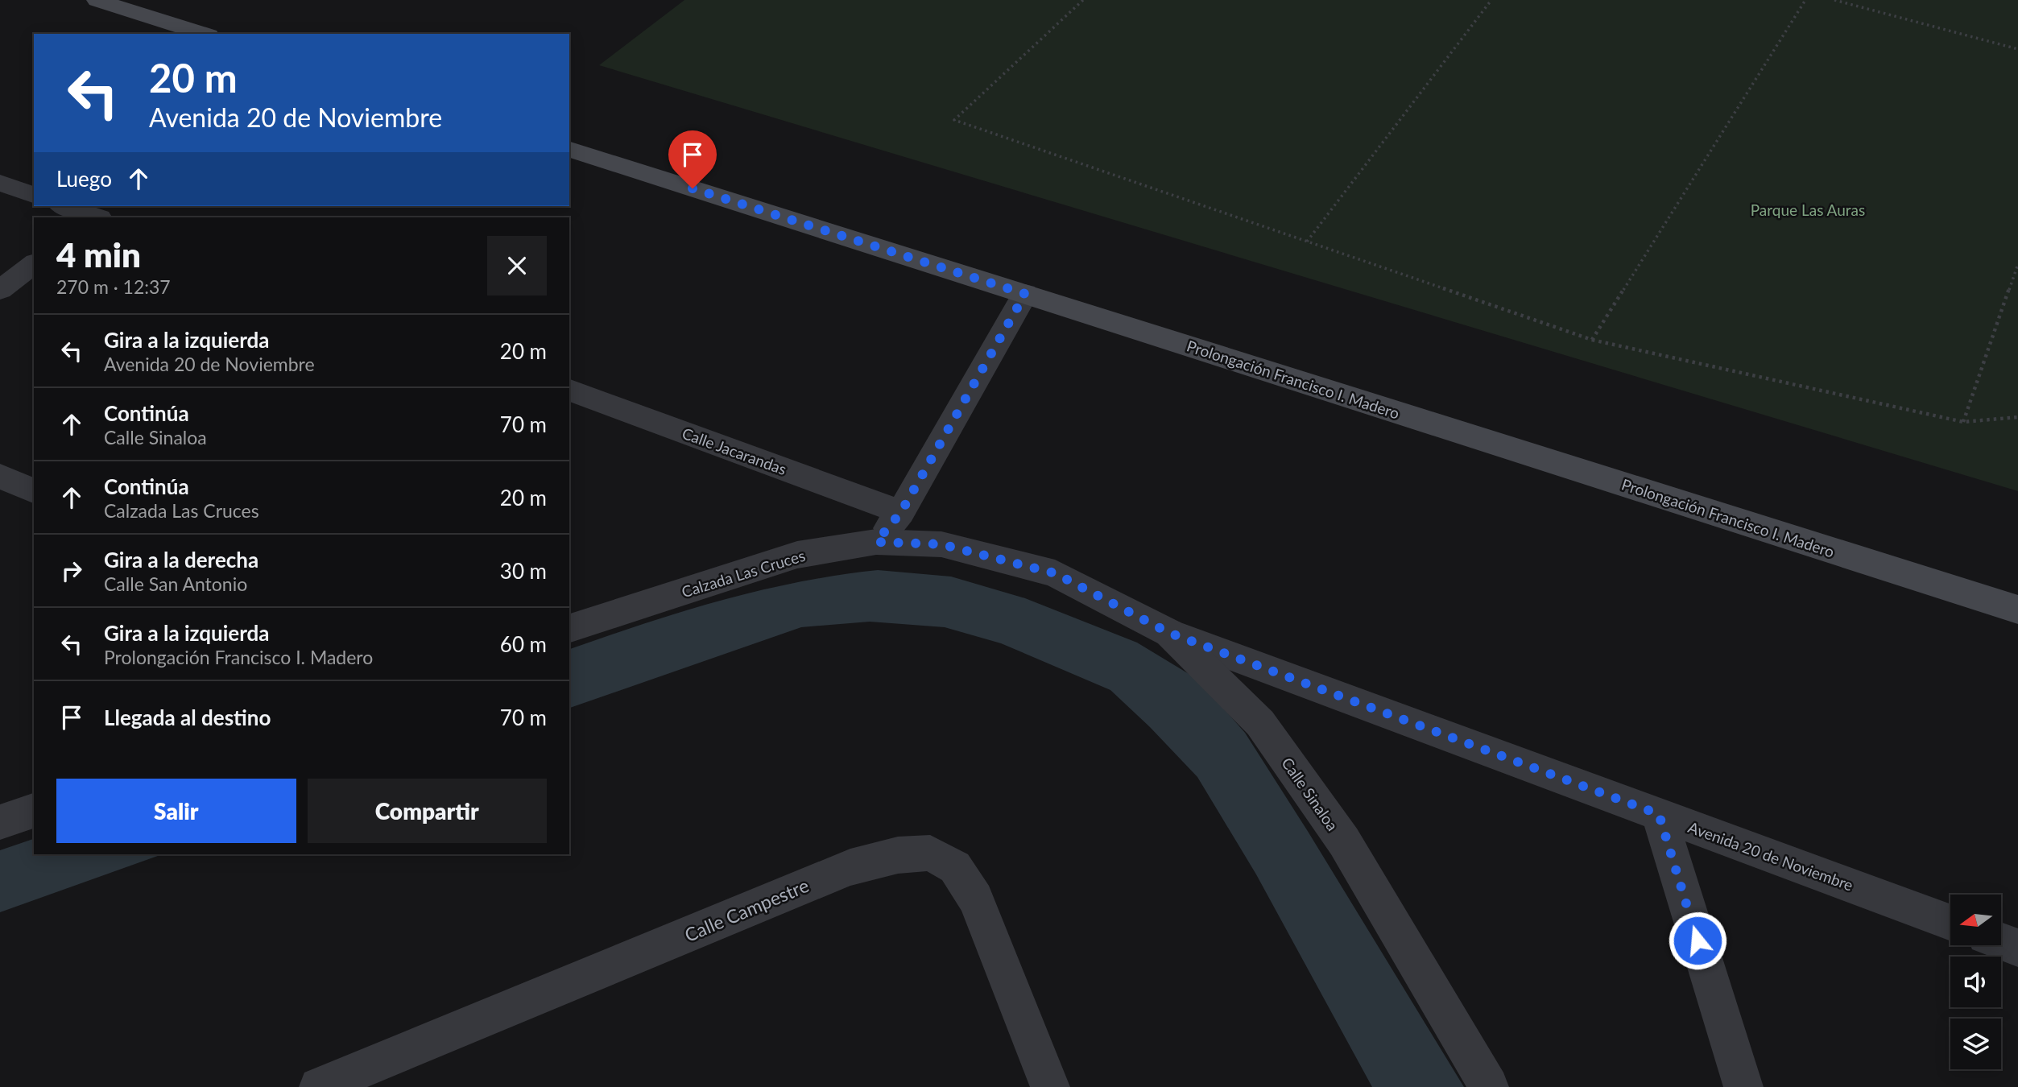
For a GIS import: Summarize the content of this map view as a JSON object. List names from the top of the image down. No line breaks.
{"streets":{"main road":["Prolongación Francisco I. Madero"],"street":["Calle Jacarandas","Calzada Las Cruces","Calle Sinaloa","Avenida 20 de Noviembre","Calle Campestre"]},"crossings":[["Calzada Las Cruces","Calle Sinaloa"],["Calle Sinaloa","Avenida 20 de Noviembre"]],"parks":["Parque Las Auras"],"north":"left","page":{"turn":["20 m","Avenida 20 de Noviembre"],"then":"Luego","heading":["4 min","270 m · 12:37"],"list":[{"name":"Gira a la izquierda","note":"Avenida 20 de Noviembre","value":"20 m"},{"name":"Continúa","note":"Calle Sinaloa","value":"70 m"},{"name":"Continúa","note":"Calzada Las Cruces","value":"20 m"},{"name":"Gira a la derecha","note":"Calle San Antonio","value":"30 m"},{"name":"Gira a la izquierda","note":"Prolongación Francisco I. Madero","value":"60 m"},{"name":"Llegada al destino","value":"70 m"}],"buttons":["Salir","Compartir"]}}
